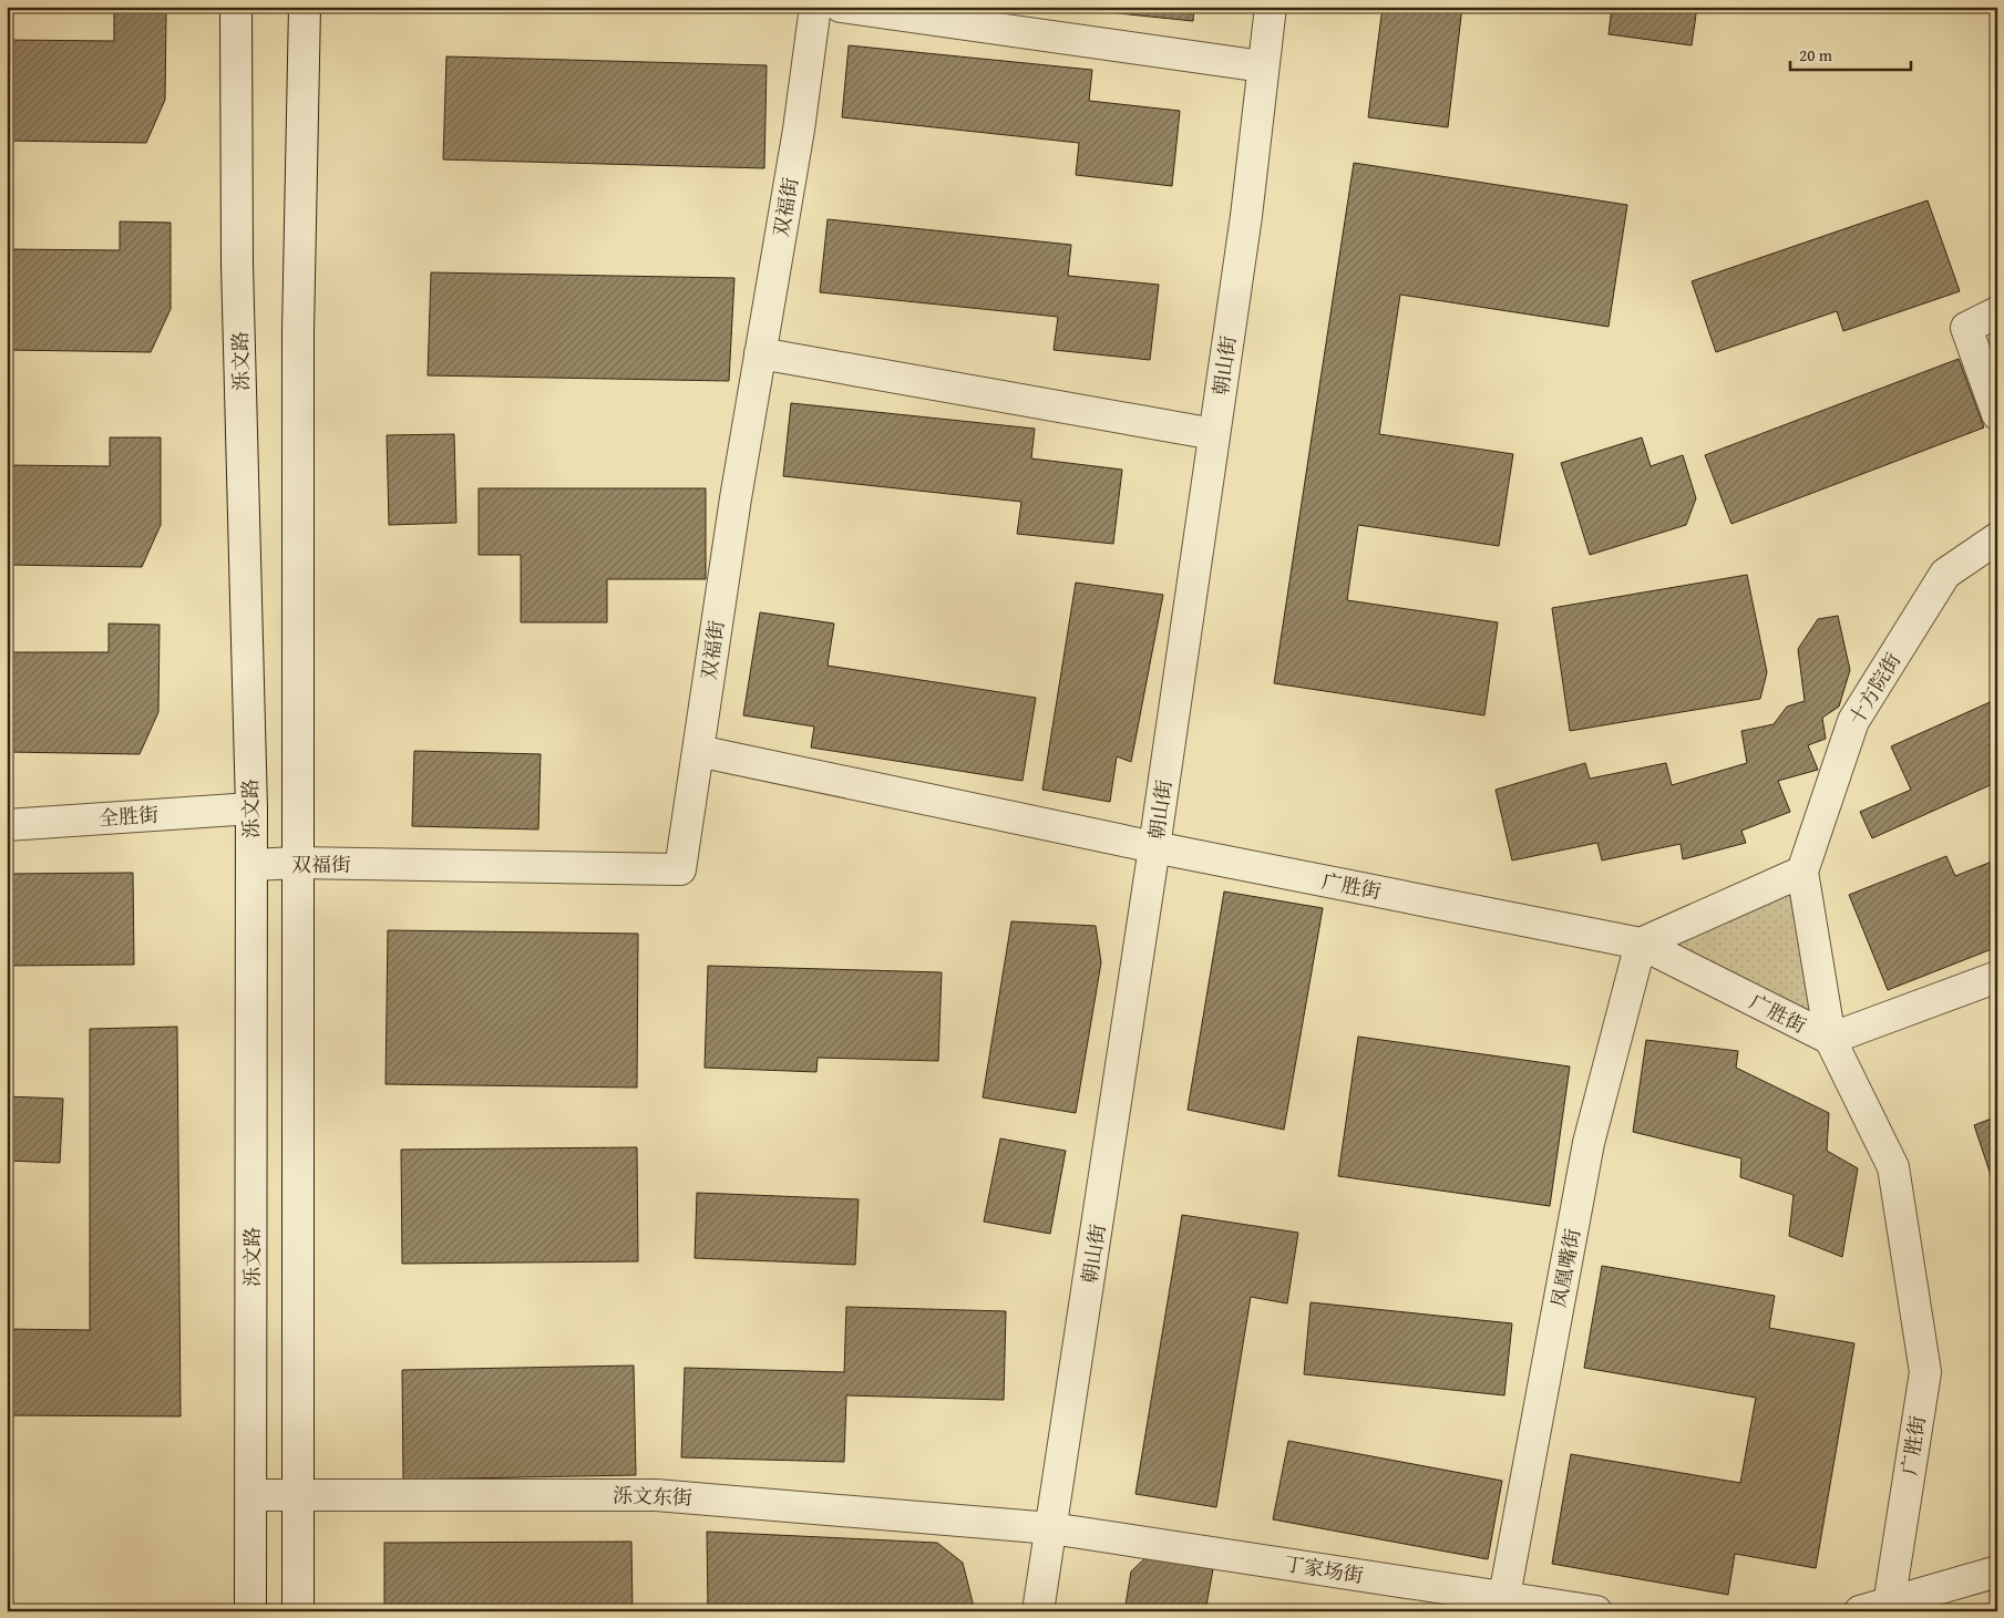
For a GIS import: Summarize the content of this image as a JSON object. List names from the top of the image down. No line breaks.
{"streets":{"street":["双福街","泺文路","朝山街","十方院街","全胜街","广胜街","凤凰嘴街","泺文东街","丁家场街"]},"crossings":[["双福街","泺文路"],["双福街","广胜街"],["泺文路","全胜街"],["泺文路","泺文东街"],["朝山街","广胜街"],["朝山街","泺文东街"],["朝山街","丁家场街"],["十方院街","广胜街"],["广胜街","凤凰嘴街"],["凤凰嘴街","丁家场街"],["泺文东街","丁家场街"]],"scale_bar":"20 m"}
